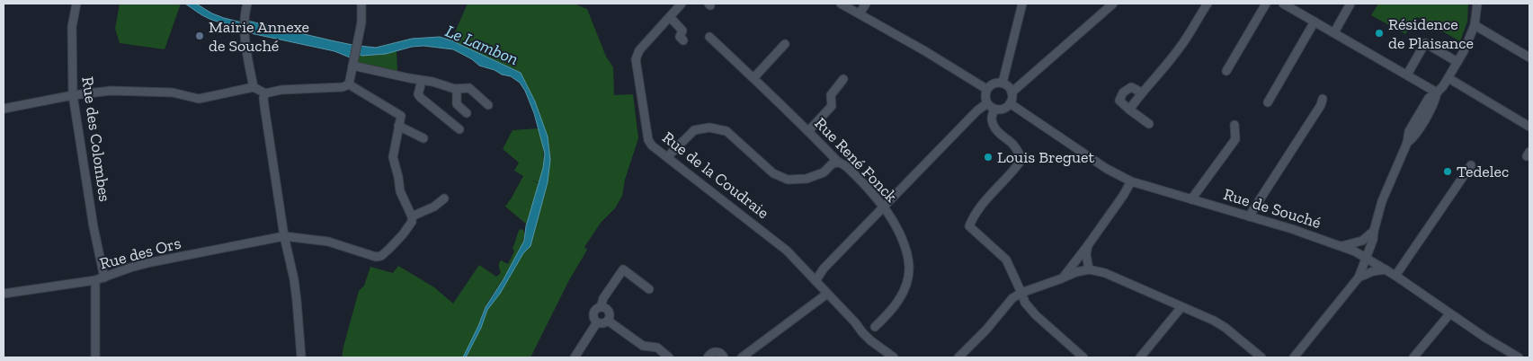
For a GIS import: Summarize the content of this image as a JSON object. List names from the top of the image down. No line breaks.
{"streets":{"street":["Rue des Colombes","Rue René Fonck","Rue de la Coudraie","Rue de Souché","Rue des Ors"]},"crossings":[["Rue des Colombes","Rue des Ors"]],"water":["Le Lambon"],"places":["Résidence de Plaisance","Mairie Annexe de Souché","Louis Breguet","Tedelec"]}
